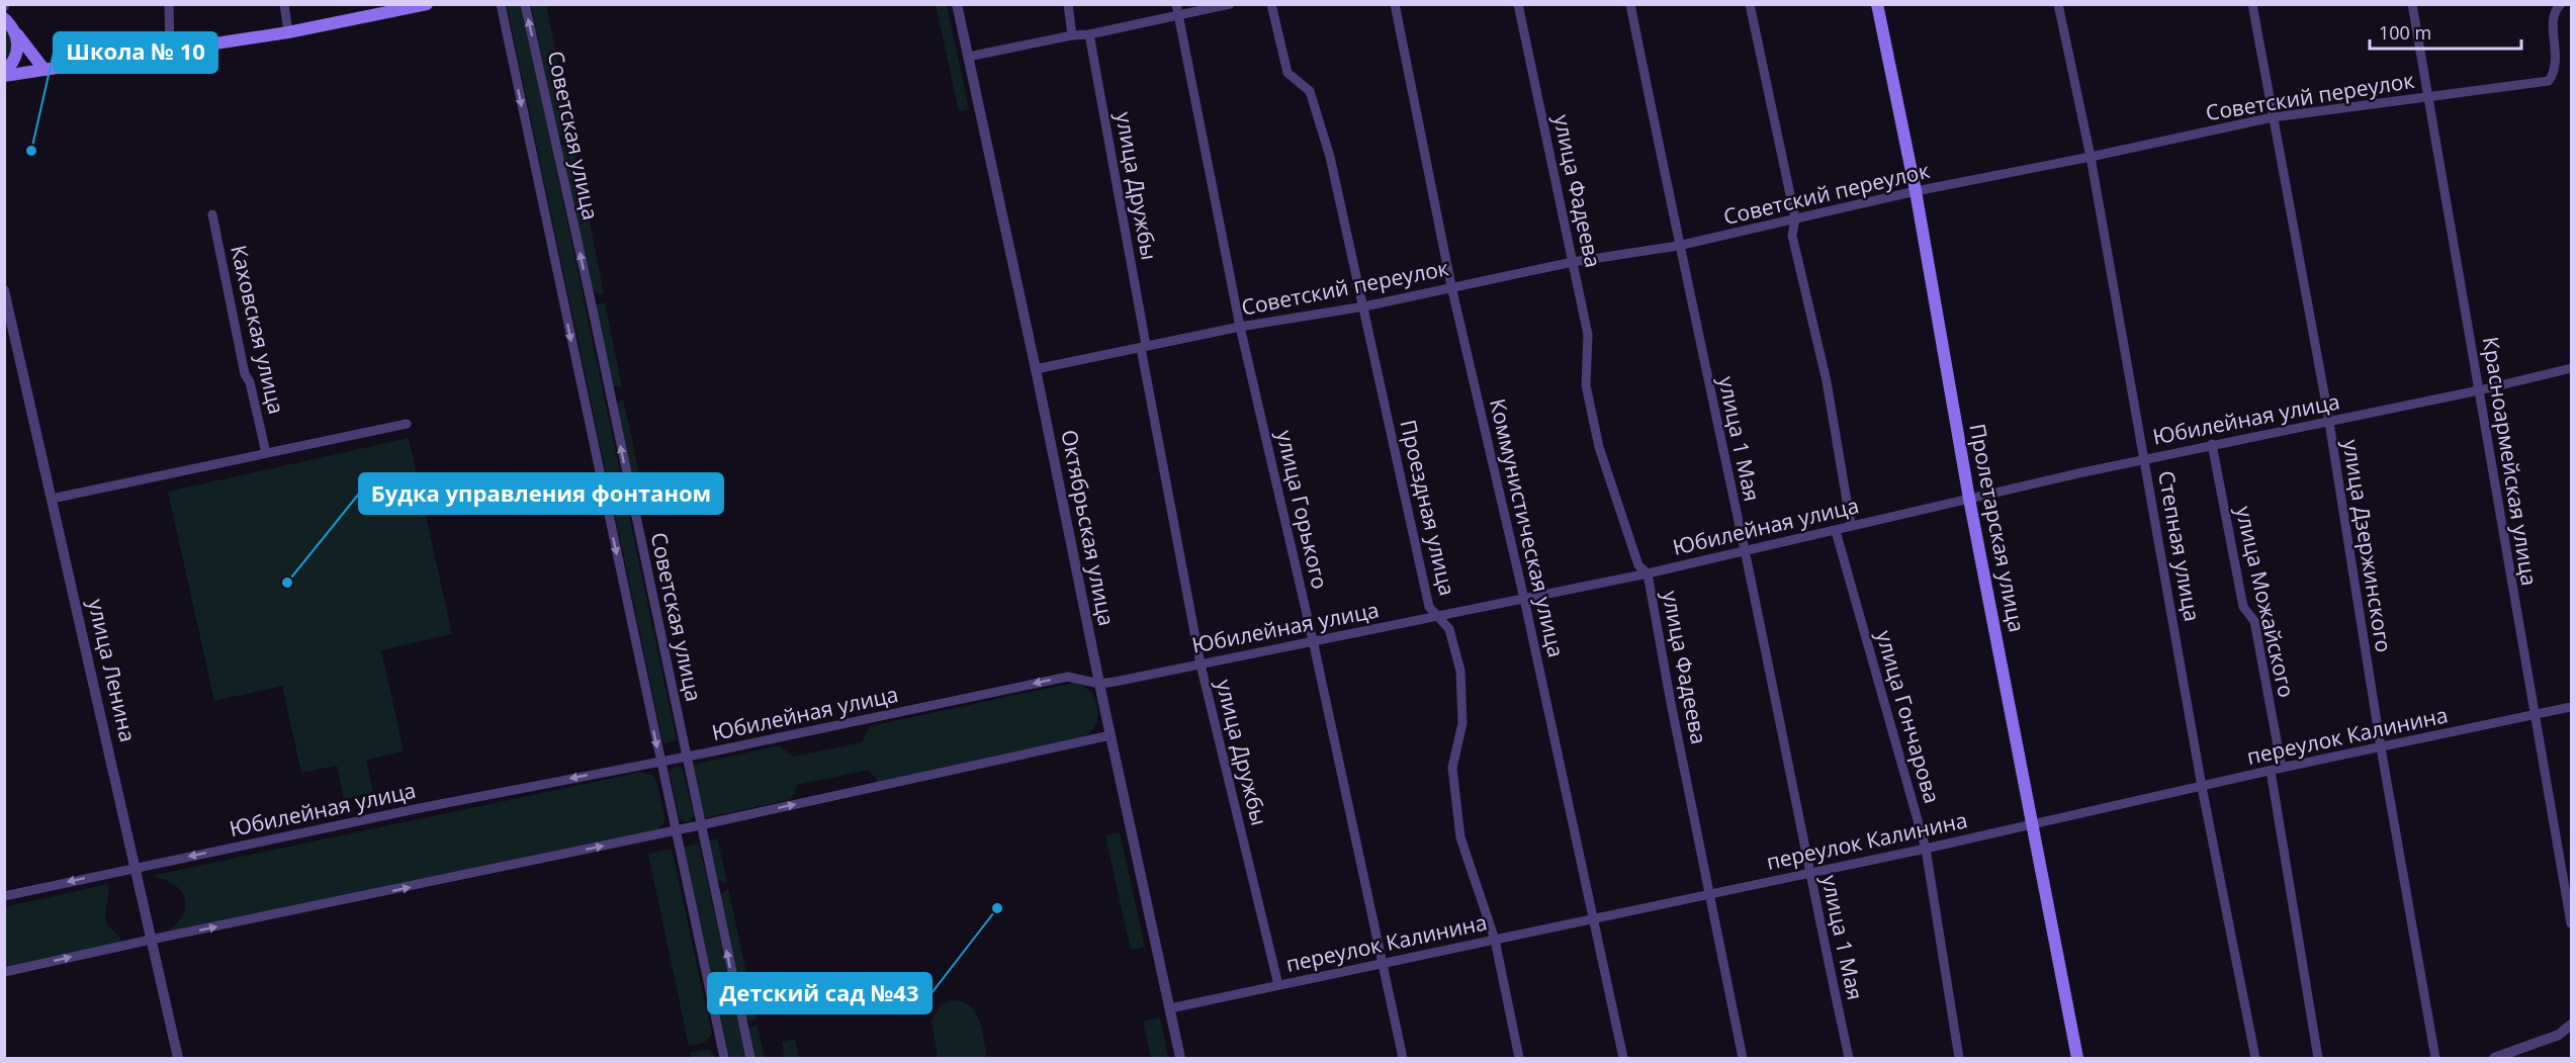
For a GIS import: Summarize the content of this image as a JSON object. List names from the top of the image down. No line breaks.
{"streets":{"main road":["Пролетарская улица"],"street":["Советский переулок","Советская улица","улица Дружбы","улица Фадеева","Каховская улица","Юбилейная улица","улица 1 Мая","Красноармейская улица","Проездная улица","улица Горького","Октябрьская улица","Коммунистическая улица","Степная улица","улица Дзержинского","улица Можайского","улица Ленина","улица Гончарова","переулок Калинина"]},"crossings":[["Советский переулок","улица Дружбы"],["Советский переулок","улица Фадеева"],["Советский переулок","улица 1 Мая"],["Советский переулок","Красноармейская улица"],["Советский переулок","Проездная улица"],["Советский переулок","улица Горького"],["Советский переулок","Октябрьская улица"],["Советский переулок","Коммунистическая улица"],["Советский переулок","Пролетарская улица"],["Советский переулок","Степная улица"],["Советский переулок","улица Дзержинского"],["Советская улица","Юбилейная улица"],["улица Дружбы","Юбилейная улица"],["улица Дружбы","переулок Калинина"],["улица Фадеева","Юбилейная улица"],["улица Фадеева","переулок Калинина"],["Юбилейная улица","улица 1 Мая"],["Юбилейная улица","Красноармейская улица"],["Юбилейная улица","Проездная улица"],["Юбилейная улица","улица Горького"],["Юбилейная улица","Октябрьская улица"],["Юбилейная улица","Коммунистическая улица"],["Юбилейная улица","Пролетарская улица"],["Юбилейная улица","Степная улица"],["Юбилейная улица","улица Дзержинского"],["Юбилейная улица","улица Можайского"],["Юбилейная улица","улица Ленина"],["Юбилейная улица","улица Гончарова"],["улица 1 Мая","переулок Калинина"],["Красноармейская улица","переулок Калинина"],["Проездная улица","переулок Калинина"],["улица Горького","переулок Калинина"],["Октябрьская улица","переулок Калинина"],["Коммунистическая улица","переулок Калинина"],["Пролетарская улица","переулок Калинина"],["Степная улица","переулок Калинина"],["улица Дзержинского","переулок Калинина"],["улица Можайского","переулок Калинина"],["улица Гончарова","переулок Калинина"]],"places":["Школа № 10","Будка управления фонтаном","Детский сад №43"],"scale_bar":"100 m"}
